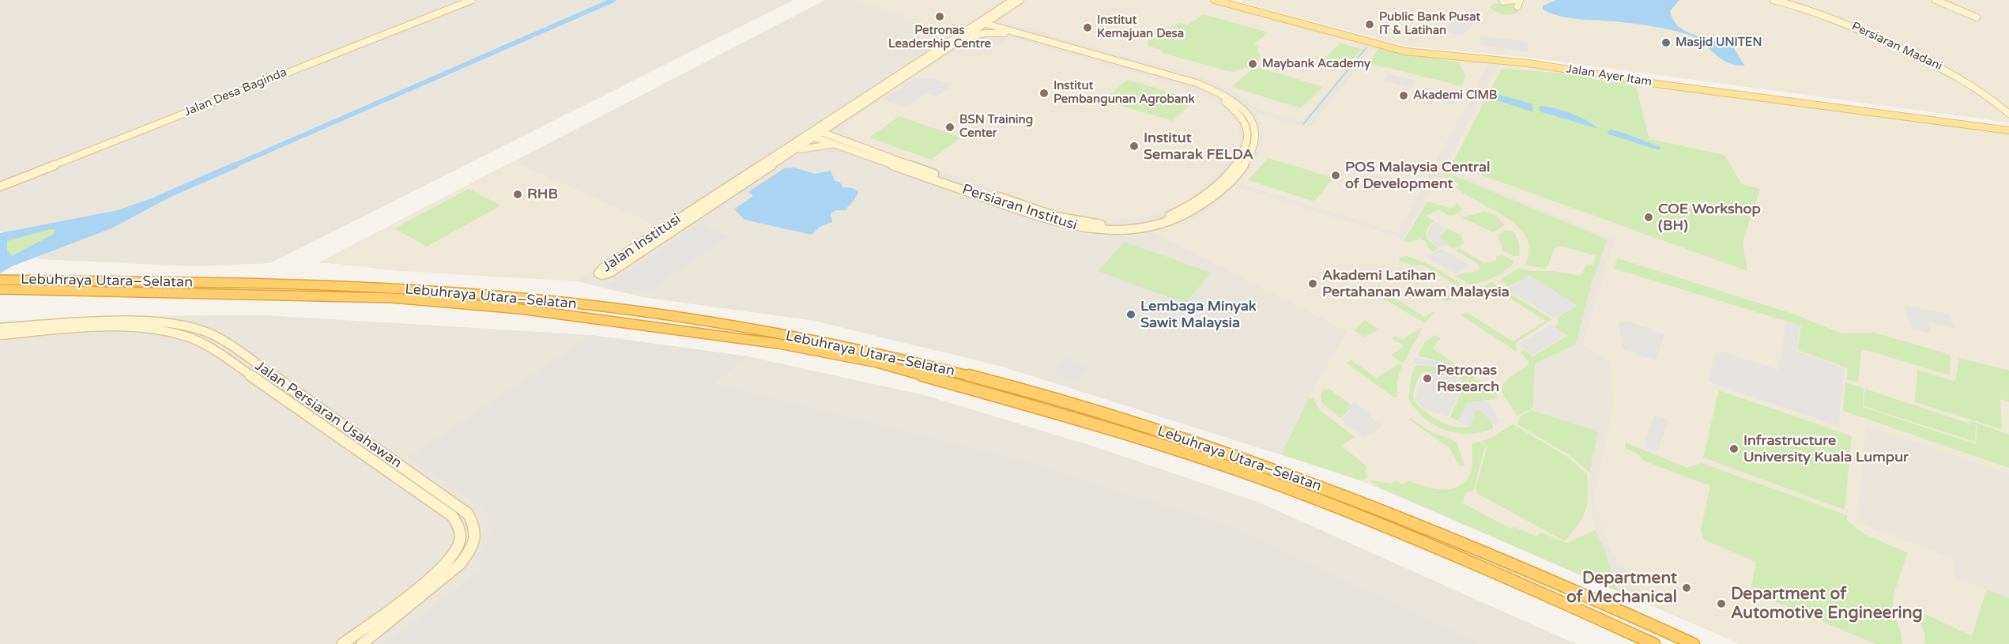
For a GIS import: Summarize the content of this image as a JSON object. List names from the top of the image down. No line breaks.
{"streets":{"highway":["Lebuhraya Utara–Selatan"],"main road":["Jalan Ayer Itam"],"street":["Persiaran Madani","Jalan Desa Baginda","Persiaran Institusi","Jalan Institusi","Jalan Persiaran Usahawan"]},"crossings":[["Persiaran Institusi","Jalan Institusi"]],"places":["Petronas Leadership Centre","Public Bank Pusat IT & Latihan","Institut Kemajuan Desa","Masjid UNITEN","Maybank Academy","Institut Pembangunan Agrobank","Akademi CIMB","BSN Training Center","Institut Semarak FELDA","POS Malaysia Central of Development","RHB","COE Workshop (BH)","Akademi Latihan Pertahanan Awam Malaysia","Lembaga Minyak Sawit Malaysia","Petronas Research","Infrastructure University Kuala Lumpur","Department of Mechanical","Department of Automotive Engineering"]}
